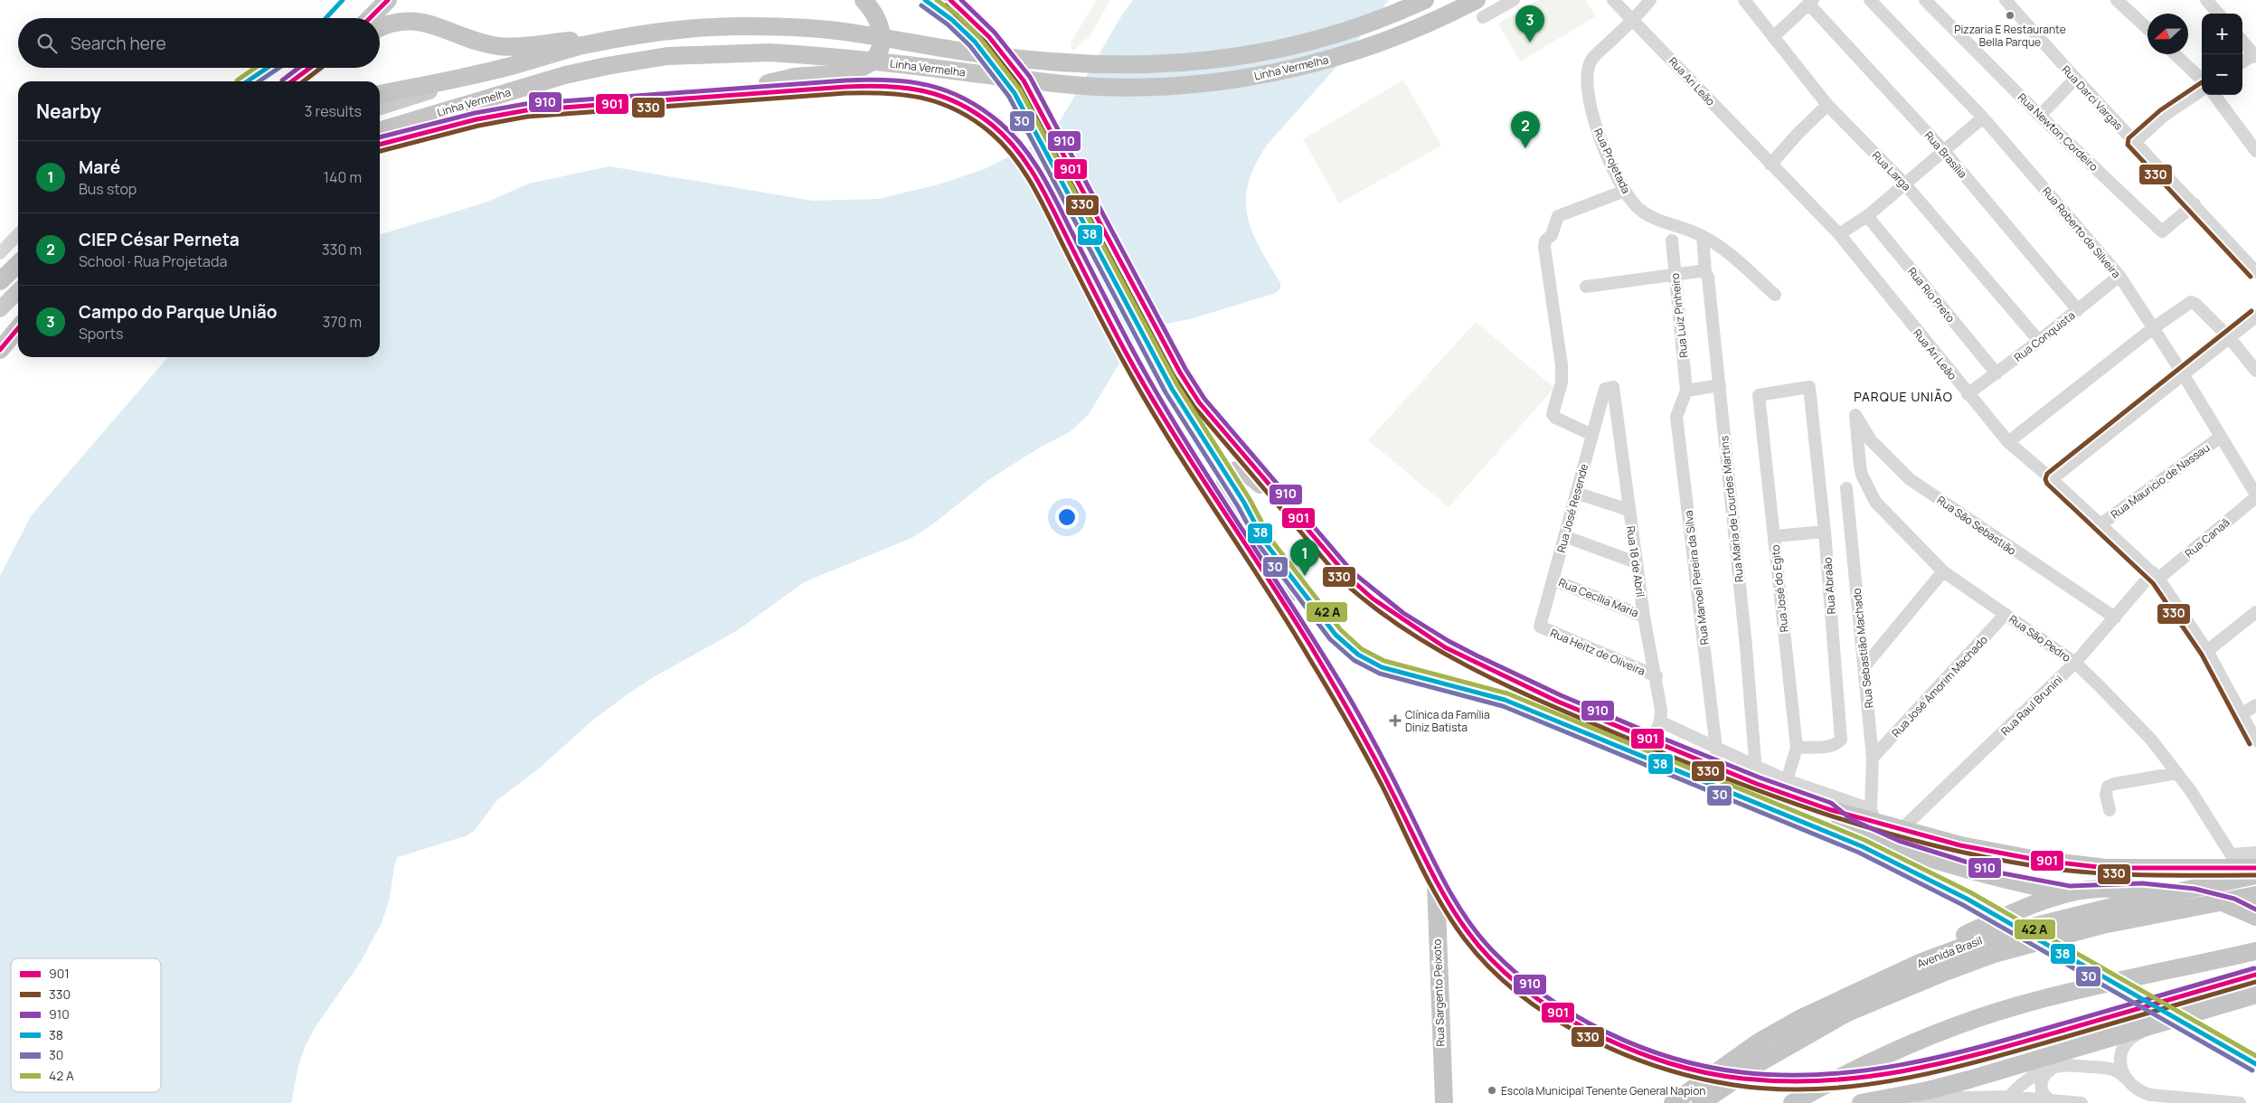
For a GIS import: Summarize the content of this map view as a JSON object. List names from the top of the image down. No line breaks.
{"streets":{"highway":["Linha Vermelha","Avenida Brasil","Rua Sargento Peixoto"],"street":["Rua Ari Leão","Rua Darci Vargas","Rua Newton Cordeiro","Rua Brasília","Rua Projetada","Rua Larga","Rua Roberto da Silveira","Rua Rio Preto","Rua Luiz Pinheiro","Rua Conquista","Rua Mauricio de Nassau","Rua José Resende","Rua Maria de Lourdes Martins","Rua São Sebastião","Rua Canaã","Rua 18 de Abril","Rua Manoel Pereira da Silva","Rua Abraão","Rua José do Egito","Rua Cecília Maria","Rua São Pedro","Rua Sebastião Machado","Rua Heitz de Oliveira","Rua José Amorim Machado","Rua Raul Brunini"]},"crossings":[["Rua Ari Leão","Rua Projetada"],["Rua Ari Leão","Rua Conquista"],["Rua Ari Leão","Rua Mauricio de Nassau"],["Rua Ari Leão","Rua Canaã"],["Rua Ari Leão","Rua Raul Brunini"],["Rua Darci Vargas","Rua Newton Cordeiro"],["Rua Brasília","Rua Conquista"],["Rua Projetada","Rua Maria de Lourdes Martins"],["Rua Larga","Rua Conquista"],["Rua Roberto da Silveira","Rua Conquista"],["Rua Roberto da Silveira","Rua Mauricio de Nassau"],["Rua Roberto da Silveira","Rua Canaã"],["Rua Rio Preto","Rua Conquista"],["Rua Luiz Pinheiro","Rua Manoel Pereira da Silva"],["Rua José Resende","Rua 18 de Abril"],["Rua José Resende","Rua Cecília Maria"],["Rua José Resende","Rua Heitz de Oliveira"],["Rua São Sebastião","Rua São Pedro"],["Rua São Sebastião","Rua Raul Brunini"],["Rua Canaã","Rua Raul Brunini"],["Rua 18 de Abril","Rua Cecília Maria"],["Rua 18 de Abril","Rua Heitz de Oliveira"],["Rua Abraão","Rua José do Egito"],["Rua São Pedro","Rua José Amorim Machado"],["Rua São Pedro","Rua Raul Brunini"],["Rua Sebastião Machado","Rua José Amorim Machado"]],"districts":["PARQUE UNIÃO"],"places":{"other":["Pizzaria E Restaurante Bella Parque","Escola Municipal Tenente General Napion"],"health":["Clínica da Família Diniz Batista"]},"lines":["transit line 901","transit line 910","transit line 38","transit line 330","transit line 30"],"legend":["901","330","910","38","30","42 A"],"north":"left","page":{"pins":["3","2","1"],"map_buttons":["+","−"],"search":"Search here","heading":["Nearby","3 results"],"list":[{"mark":"1","name":"Maré","note":"Bus stop","value":"140 m"},{"mark":"2","name":"CIEP César Perneta","note":"School · Rua Projetada","value":"330 m"},{"mark":"3","name":"Campo do Parque União","note":"Sports","value":"370 m"}]}}
